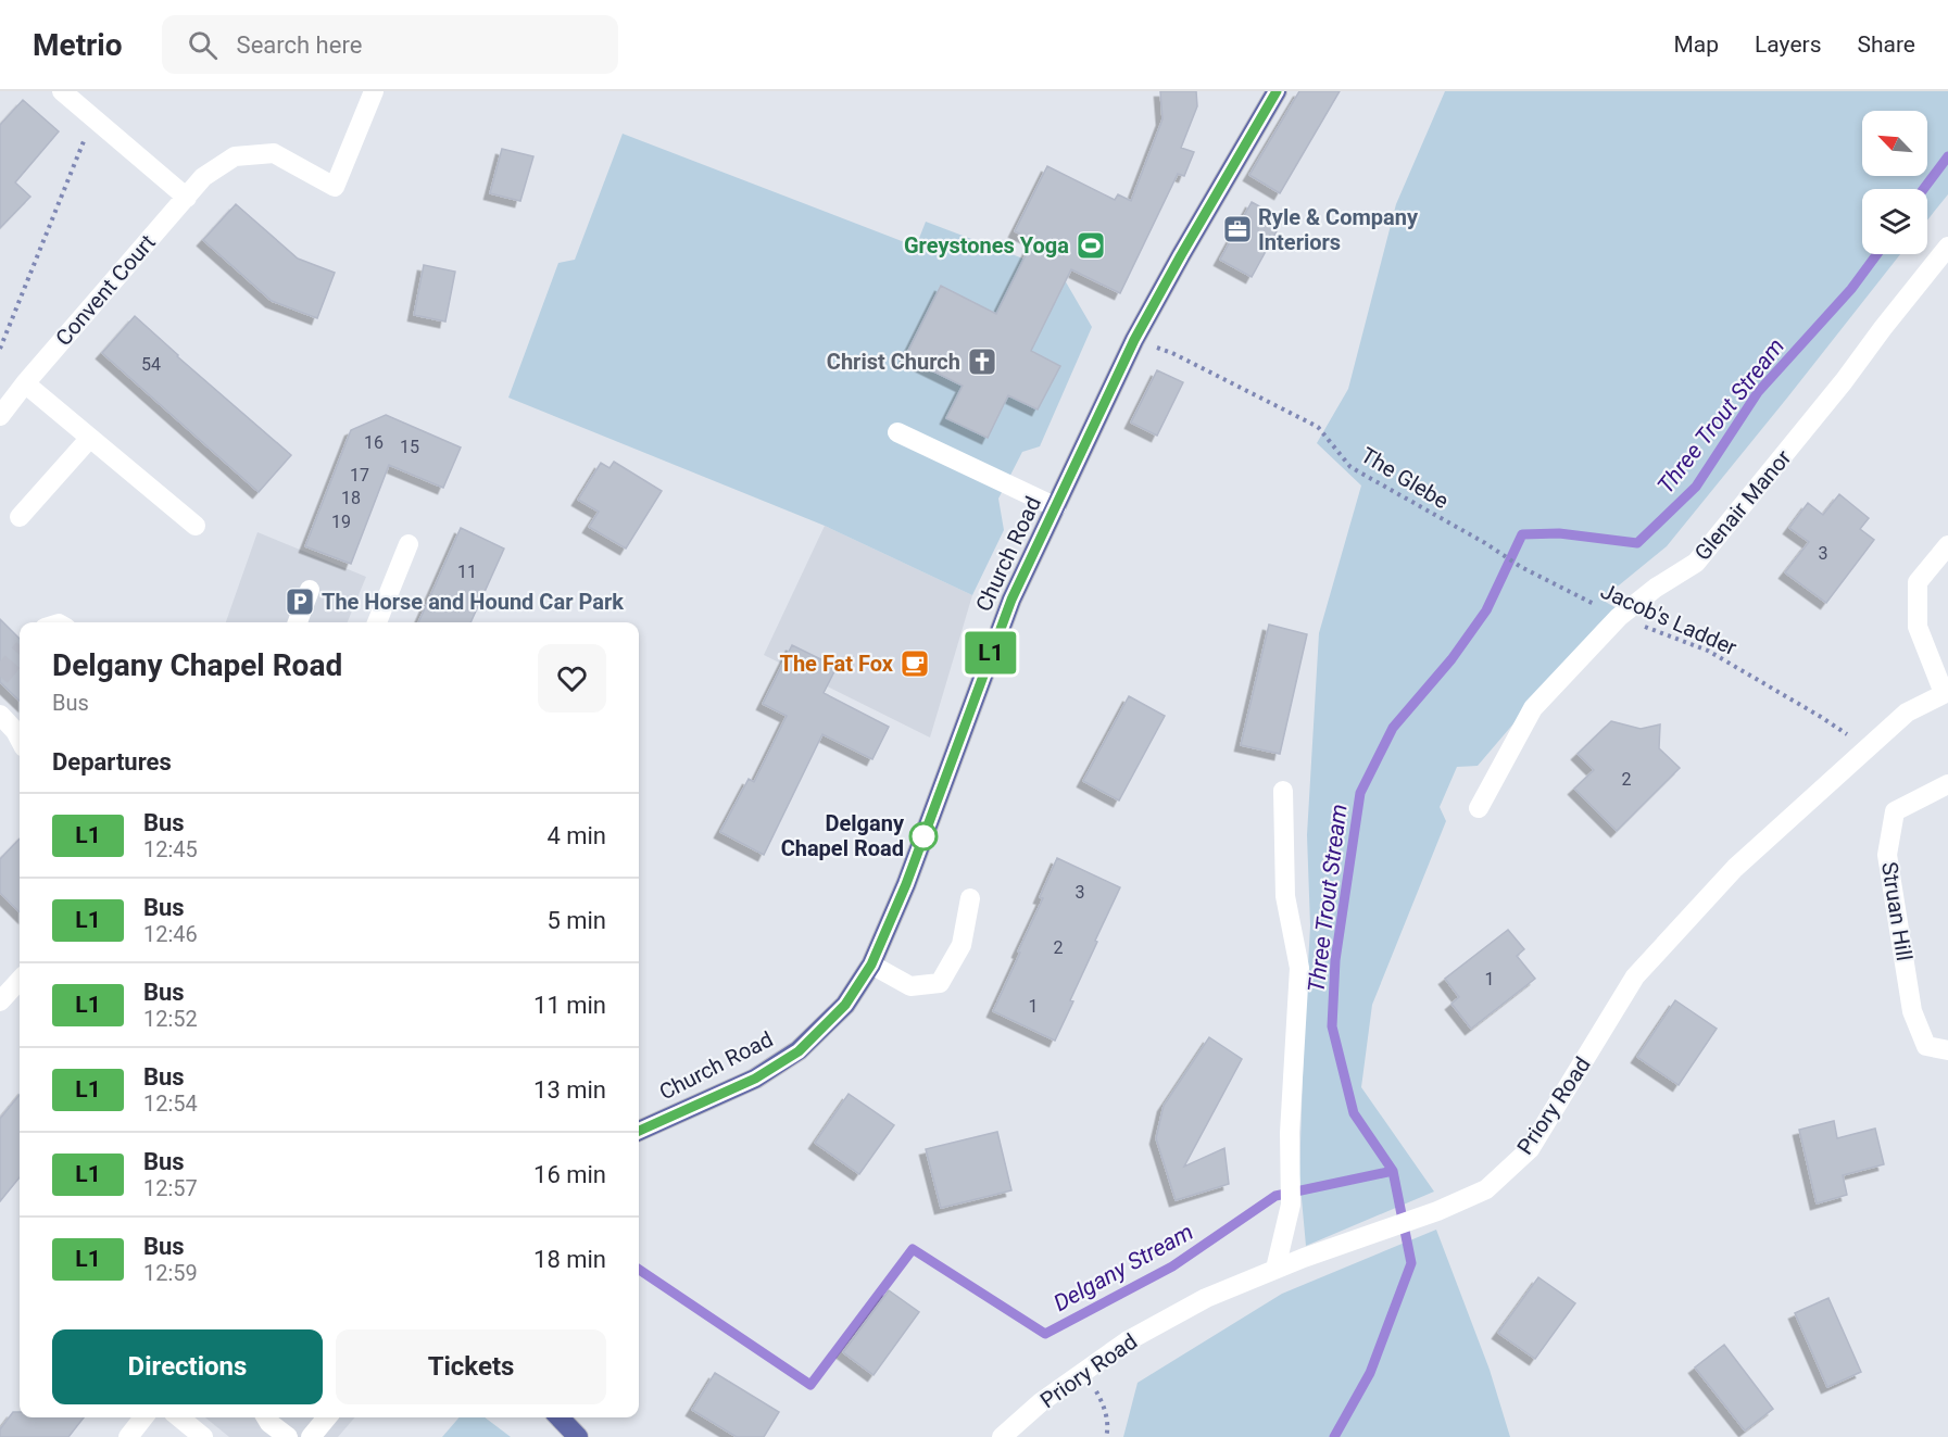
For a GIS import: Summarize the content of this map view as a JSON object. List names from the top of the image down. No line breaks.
{"streets":{"main road":["Church Road"],"street":["Convent Court","Glenair Manor","Struan Hill","Priory Road"],"path":["The Glebe","Jacob's Ladder"]},"crossings":[["The Glebe","Jacob's Ladder"],["Glenair Manor","Jacob's Ladder"],["Jacob's Ladder","Priory Road"]],"water":["Three Trout Stream","Delgany Stream"],"places":{"office":["Ryle & Company Interiors"],"sports":["Greystones Yoga"],"church":["Christ Church"],"parking":["The Horse and Hound Car Park"],"cafe":["The Fat Fox"],"other":["Delgany Chapel Road"]},"lines":["bus line L1"],"house_numbers":["54","16","15","17","18","19","3","11","2","3","2","1","1"],"north":"top left","page":{"header":"Metrio","search":"Search here","nav":["Map","Layers","Share"],"on_map":"L1","heading":[["Delgany Chapel Road","Bus"],"Departures"],"list":[{"mark":"L1","name":"Bus","note":"12:45","value":"4 min"},{"mark":"L1","name":"Bus","note":"12:46","value":"5 min"},{"mark":"L1","name":"Bus","note":"12:52","value":"11 min"},{"mark":"L1","name":"Bus","note":"12:54","value":"13 min"},{"mark":"L1","name":"Bus","note":"12:57","value":"16 min"},{"mark":"L1","name":"Bus","note":"12:59","value":"18 min"}],"buttons":["Directions","Tickets"]}}
